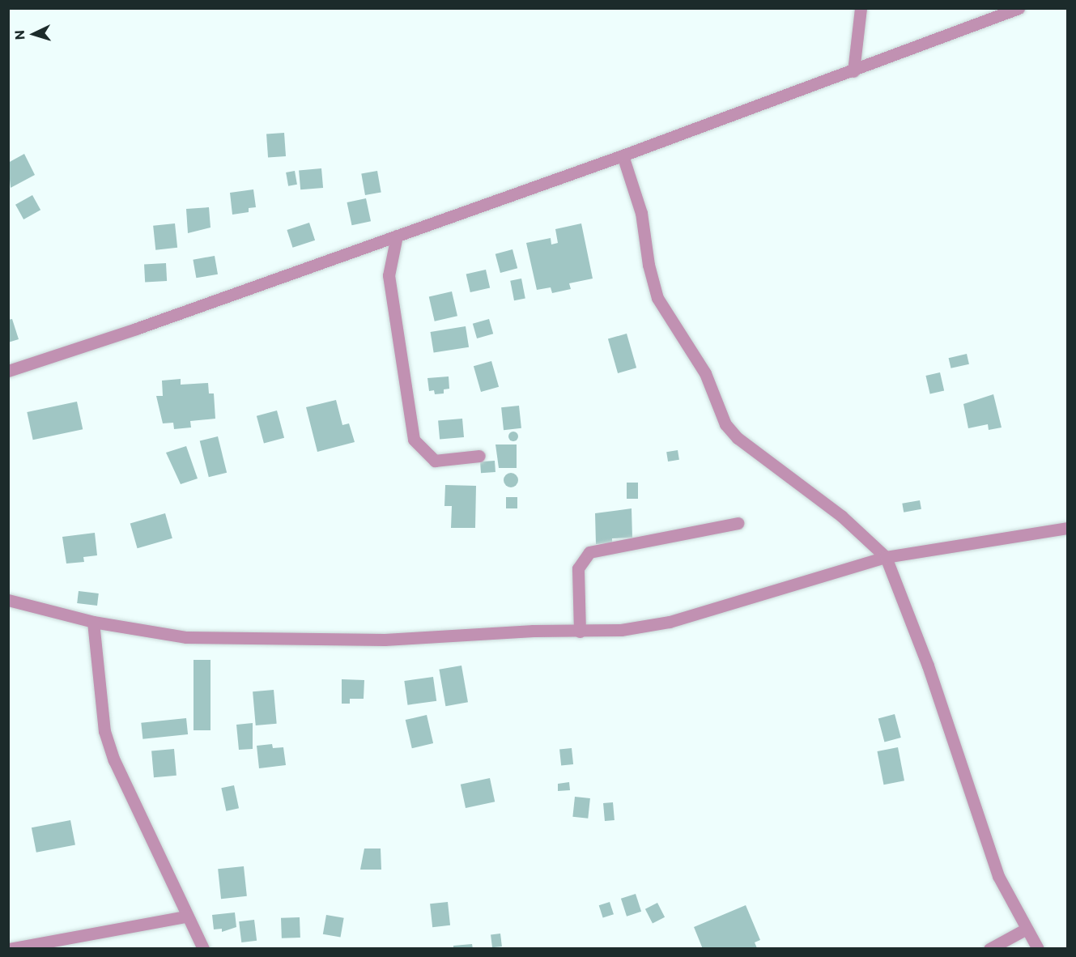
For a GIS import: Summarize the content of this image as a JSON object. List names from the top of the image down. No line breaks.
{"north":"left"}
